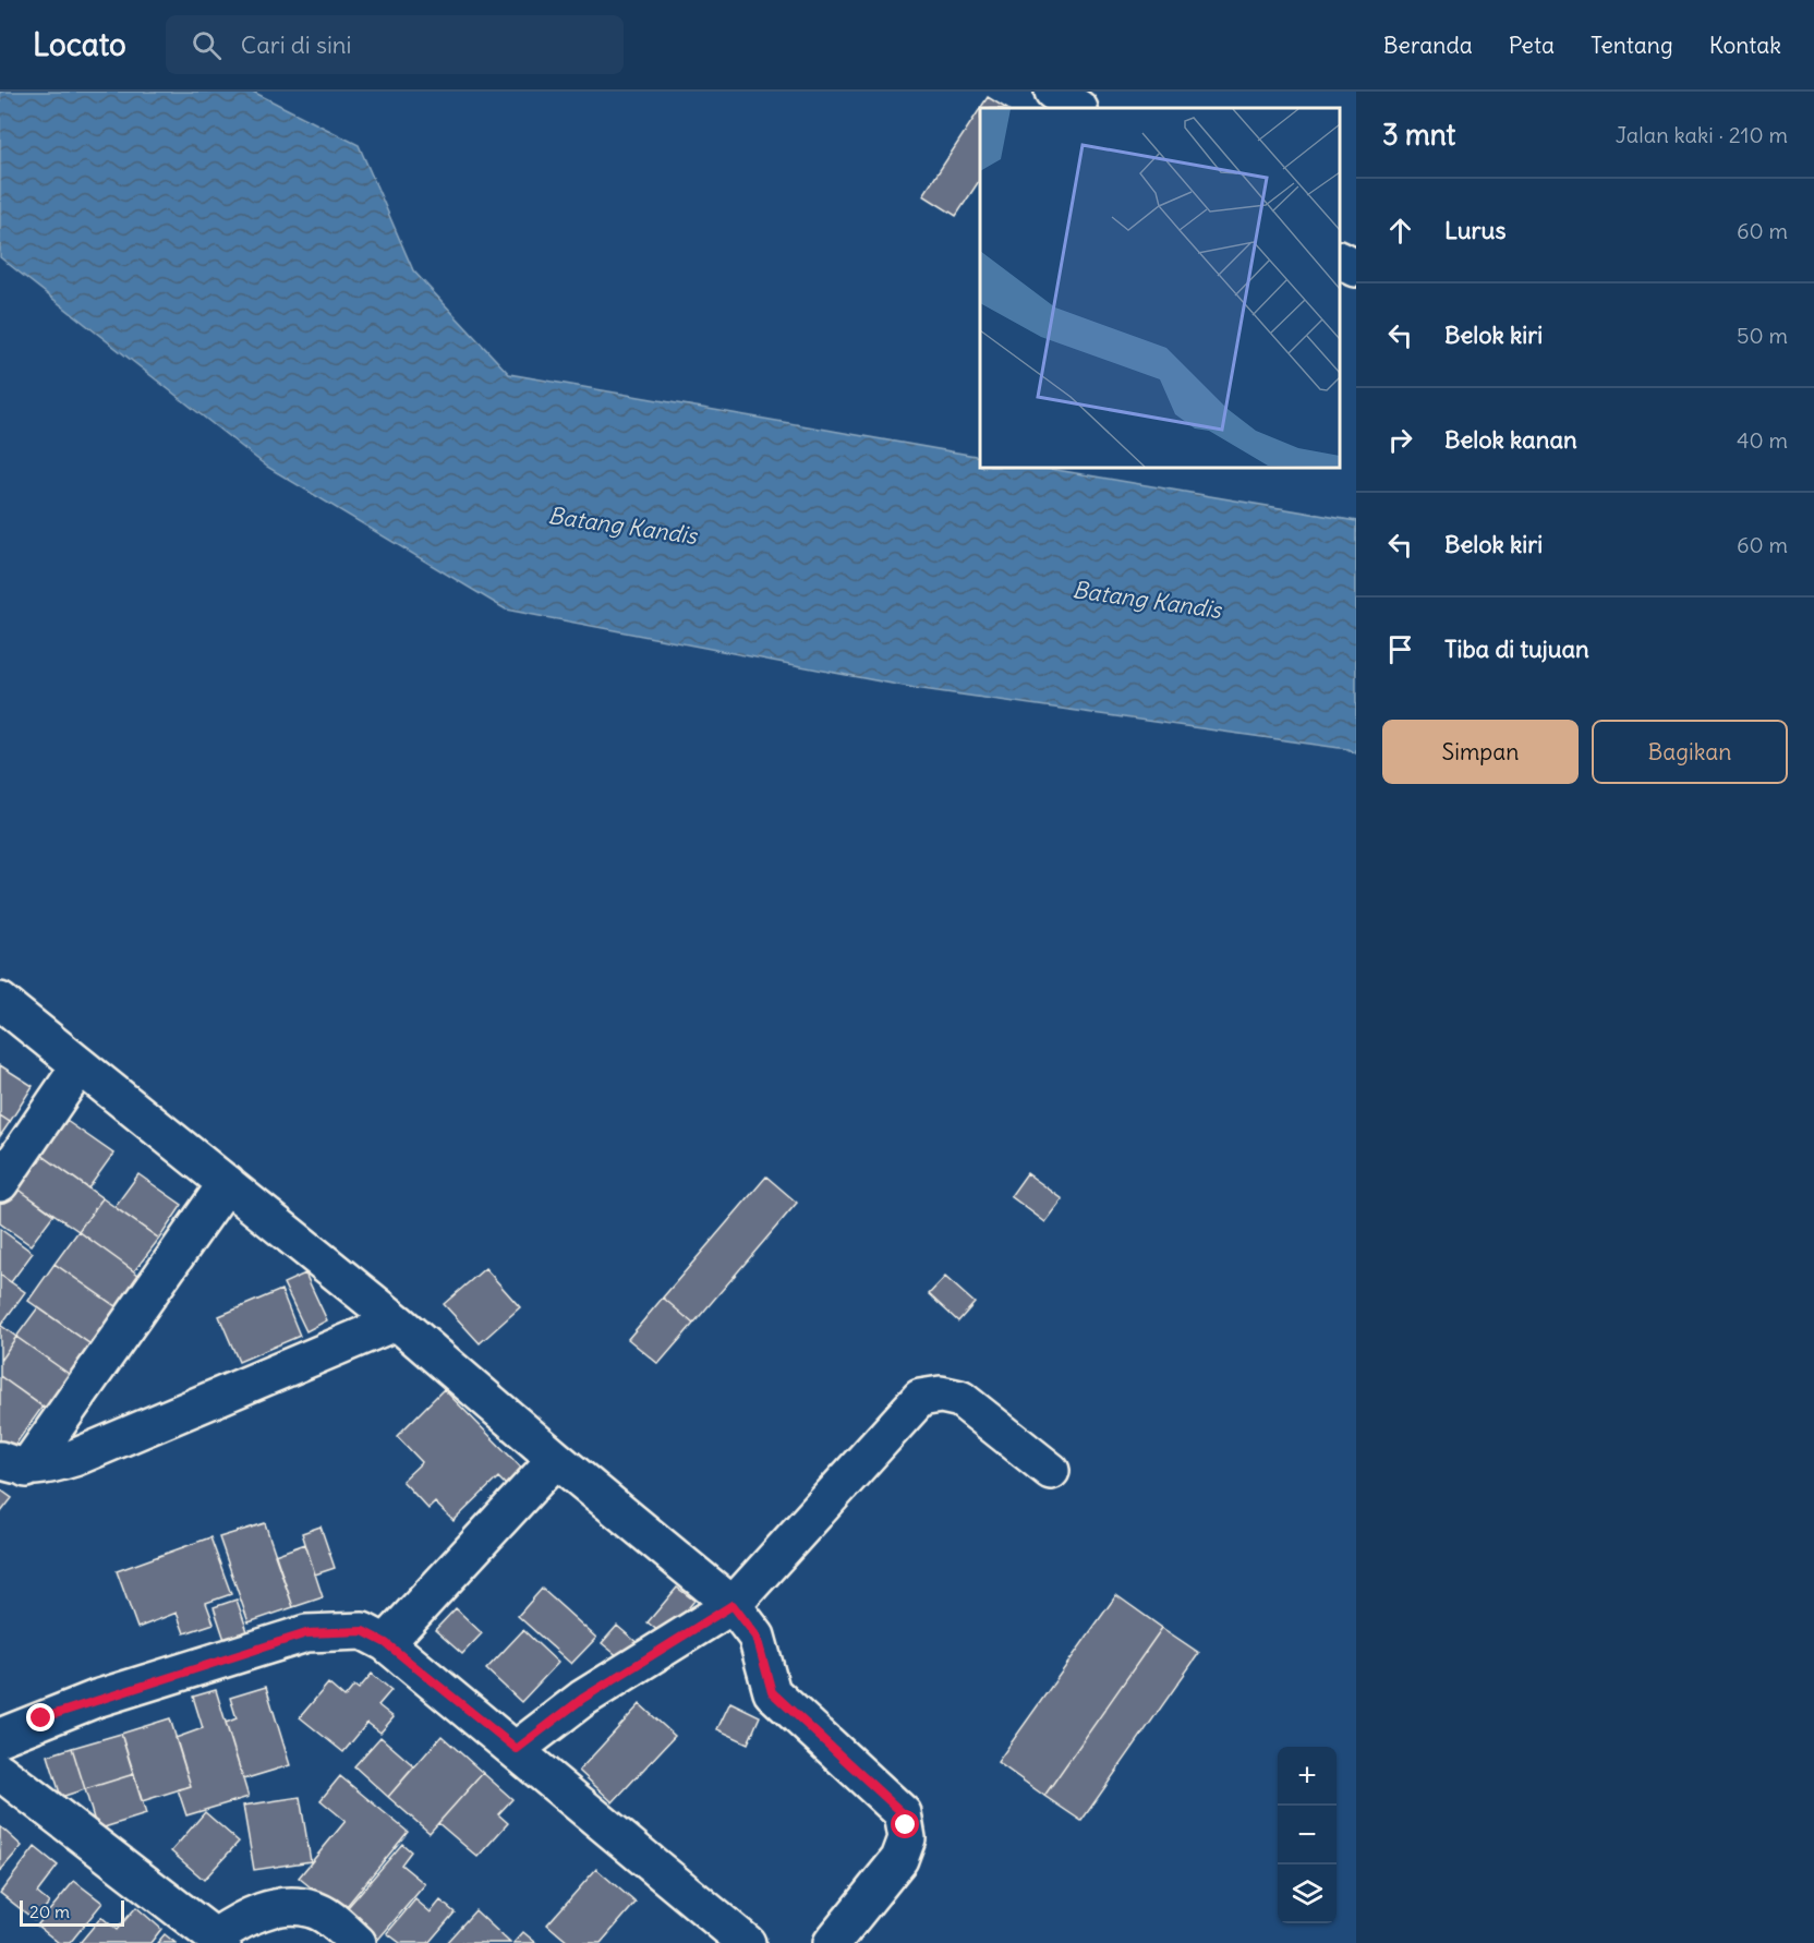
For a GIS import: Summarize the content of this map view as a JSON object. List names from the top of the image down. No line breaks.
{"water":["Batang Kandis"],"scale_bar":"20 m","page":{"header":"Locato","search":"Cari di sini","nav":["Beranda","Peta","Tentang","Kontak"],"heading":["3 mnt","Jalan kaki · 210 m"],"list":[["Lurus","60 m"],["Belok kiri","50 m"],["Belok kanan","40 m"],["Belok kiri","60 m"],"Tiba di tujuan"],"buttons":["Simpan","Bagikan"],"map_buttons":["+","−"],"scale":"20 m"}}
